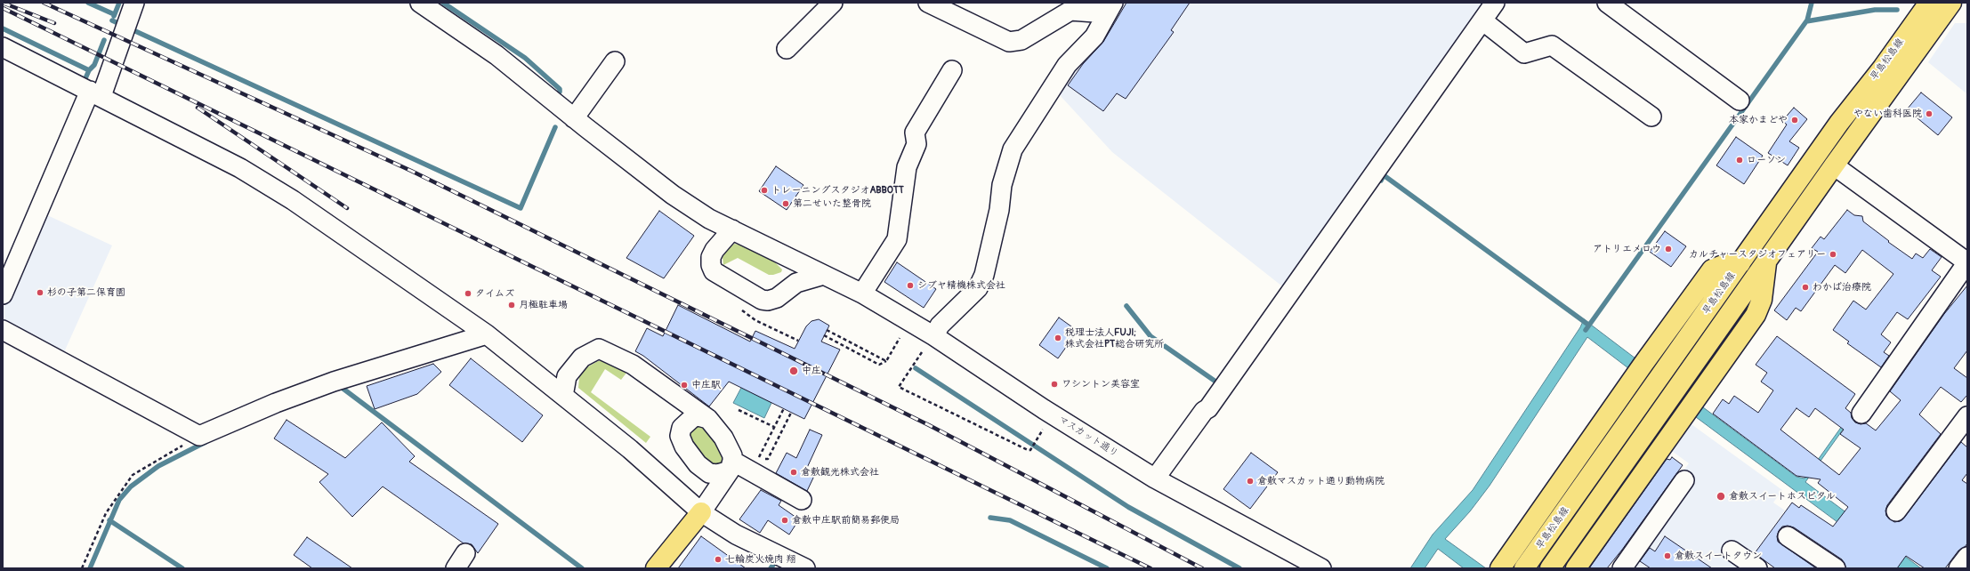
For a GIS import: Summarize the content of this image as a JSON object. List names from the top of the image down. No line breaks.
{"streets":{"main road":["早島松島線"],"street":["マスカット通り"]},"places":["やない歯科医院","本家かまどや","ローソン","トレーニングスタジオABBOTT","第二せいた整骨院","アトリエメロウ","カルチャースタジオフェアリー","シブヤ精機株式会社","わかば治療院","杉の子第二保育園","タイムズ","月極駐車場","税理士法人FUJI; 株式会社PT総合研究所","中庄","ワシントン美容室","中庄駅","倉敷観光株式会社","倉敷マスカット通り動物病院","倉敷スイートホスピタル","倉敷中庄駅前簡易郵便局","倉敷スイートタウン","七輪炭火焼肉 翔"]}
